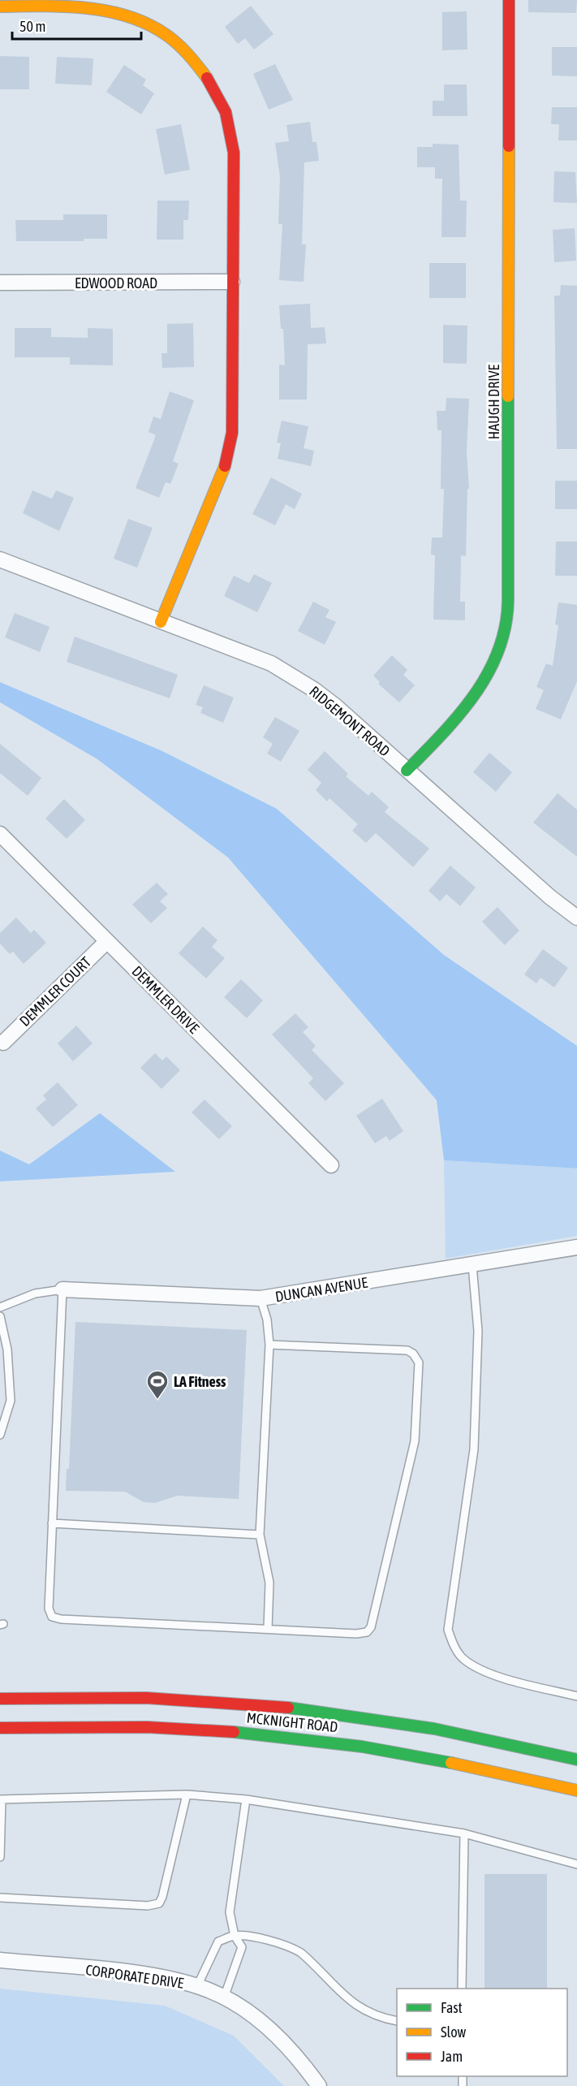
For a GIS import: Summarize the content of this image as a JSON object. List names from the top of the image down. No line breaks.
{"streets":{"main road":["HAUGH DRIVE","MCKNIGHT ROAD"],"street":["EDWOOD ROAD","RIDGEMONT ROAD","DEMMLER COURT","DEMMLER DRIVE","DUNCAN AVENUE","CORPORATE DRIVE"]},"crossings":[["HAUGH DRIVE","RIDGEMONT ROAD"],["DEMMLER COURT","DEMMLER DRIVE"]],"places":{"sports":["LA Fitness"]},"legend":["Fast","Slow","Jam"],"scale_bar":"50 m"}
